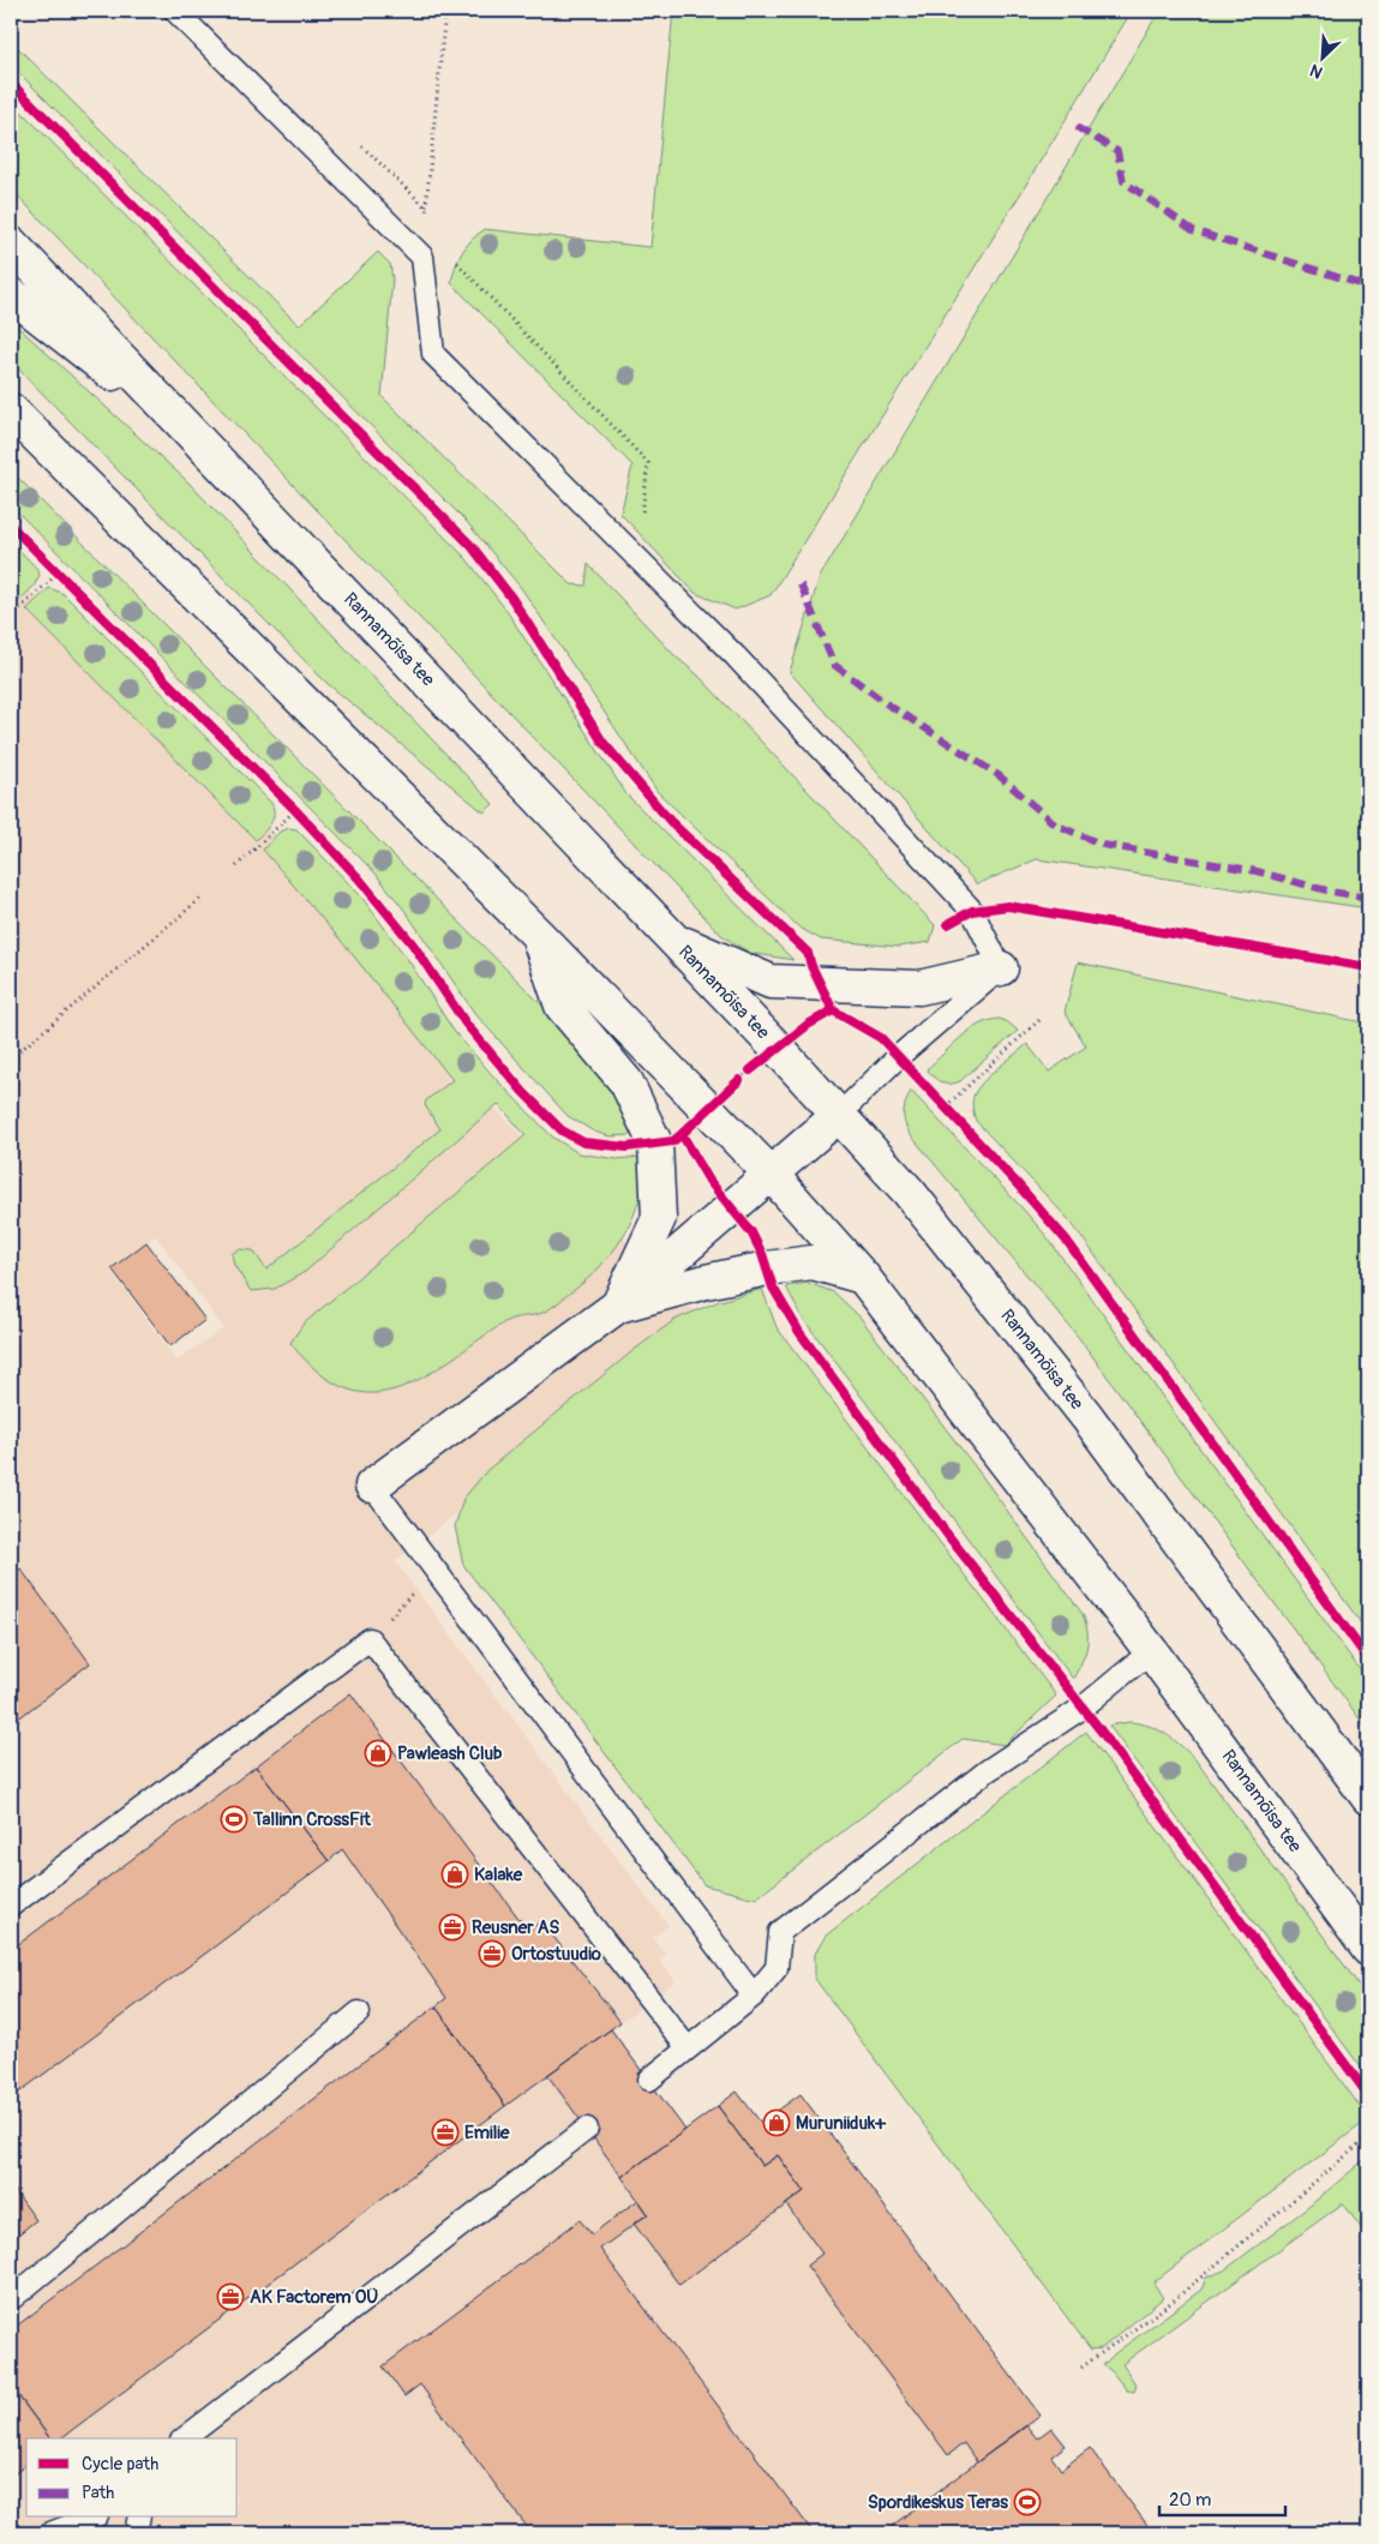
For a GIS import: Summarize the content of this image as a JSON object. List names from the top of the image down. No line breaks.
{"streets":{"main road":["Rannamõisa tee"]},"places":{"shop":["Pawleash Club","Kalake","Muruniiduk+"],"sports":["Tallinn CrossFit","Spordikeskus Teras"],"office":["Reusner AS","Ortostuudio","Emilie","AK Factorem OÜ"]},"legend":["Cycle path","Path"],"scale_bar":"20 m","north":"bottom left"}
